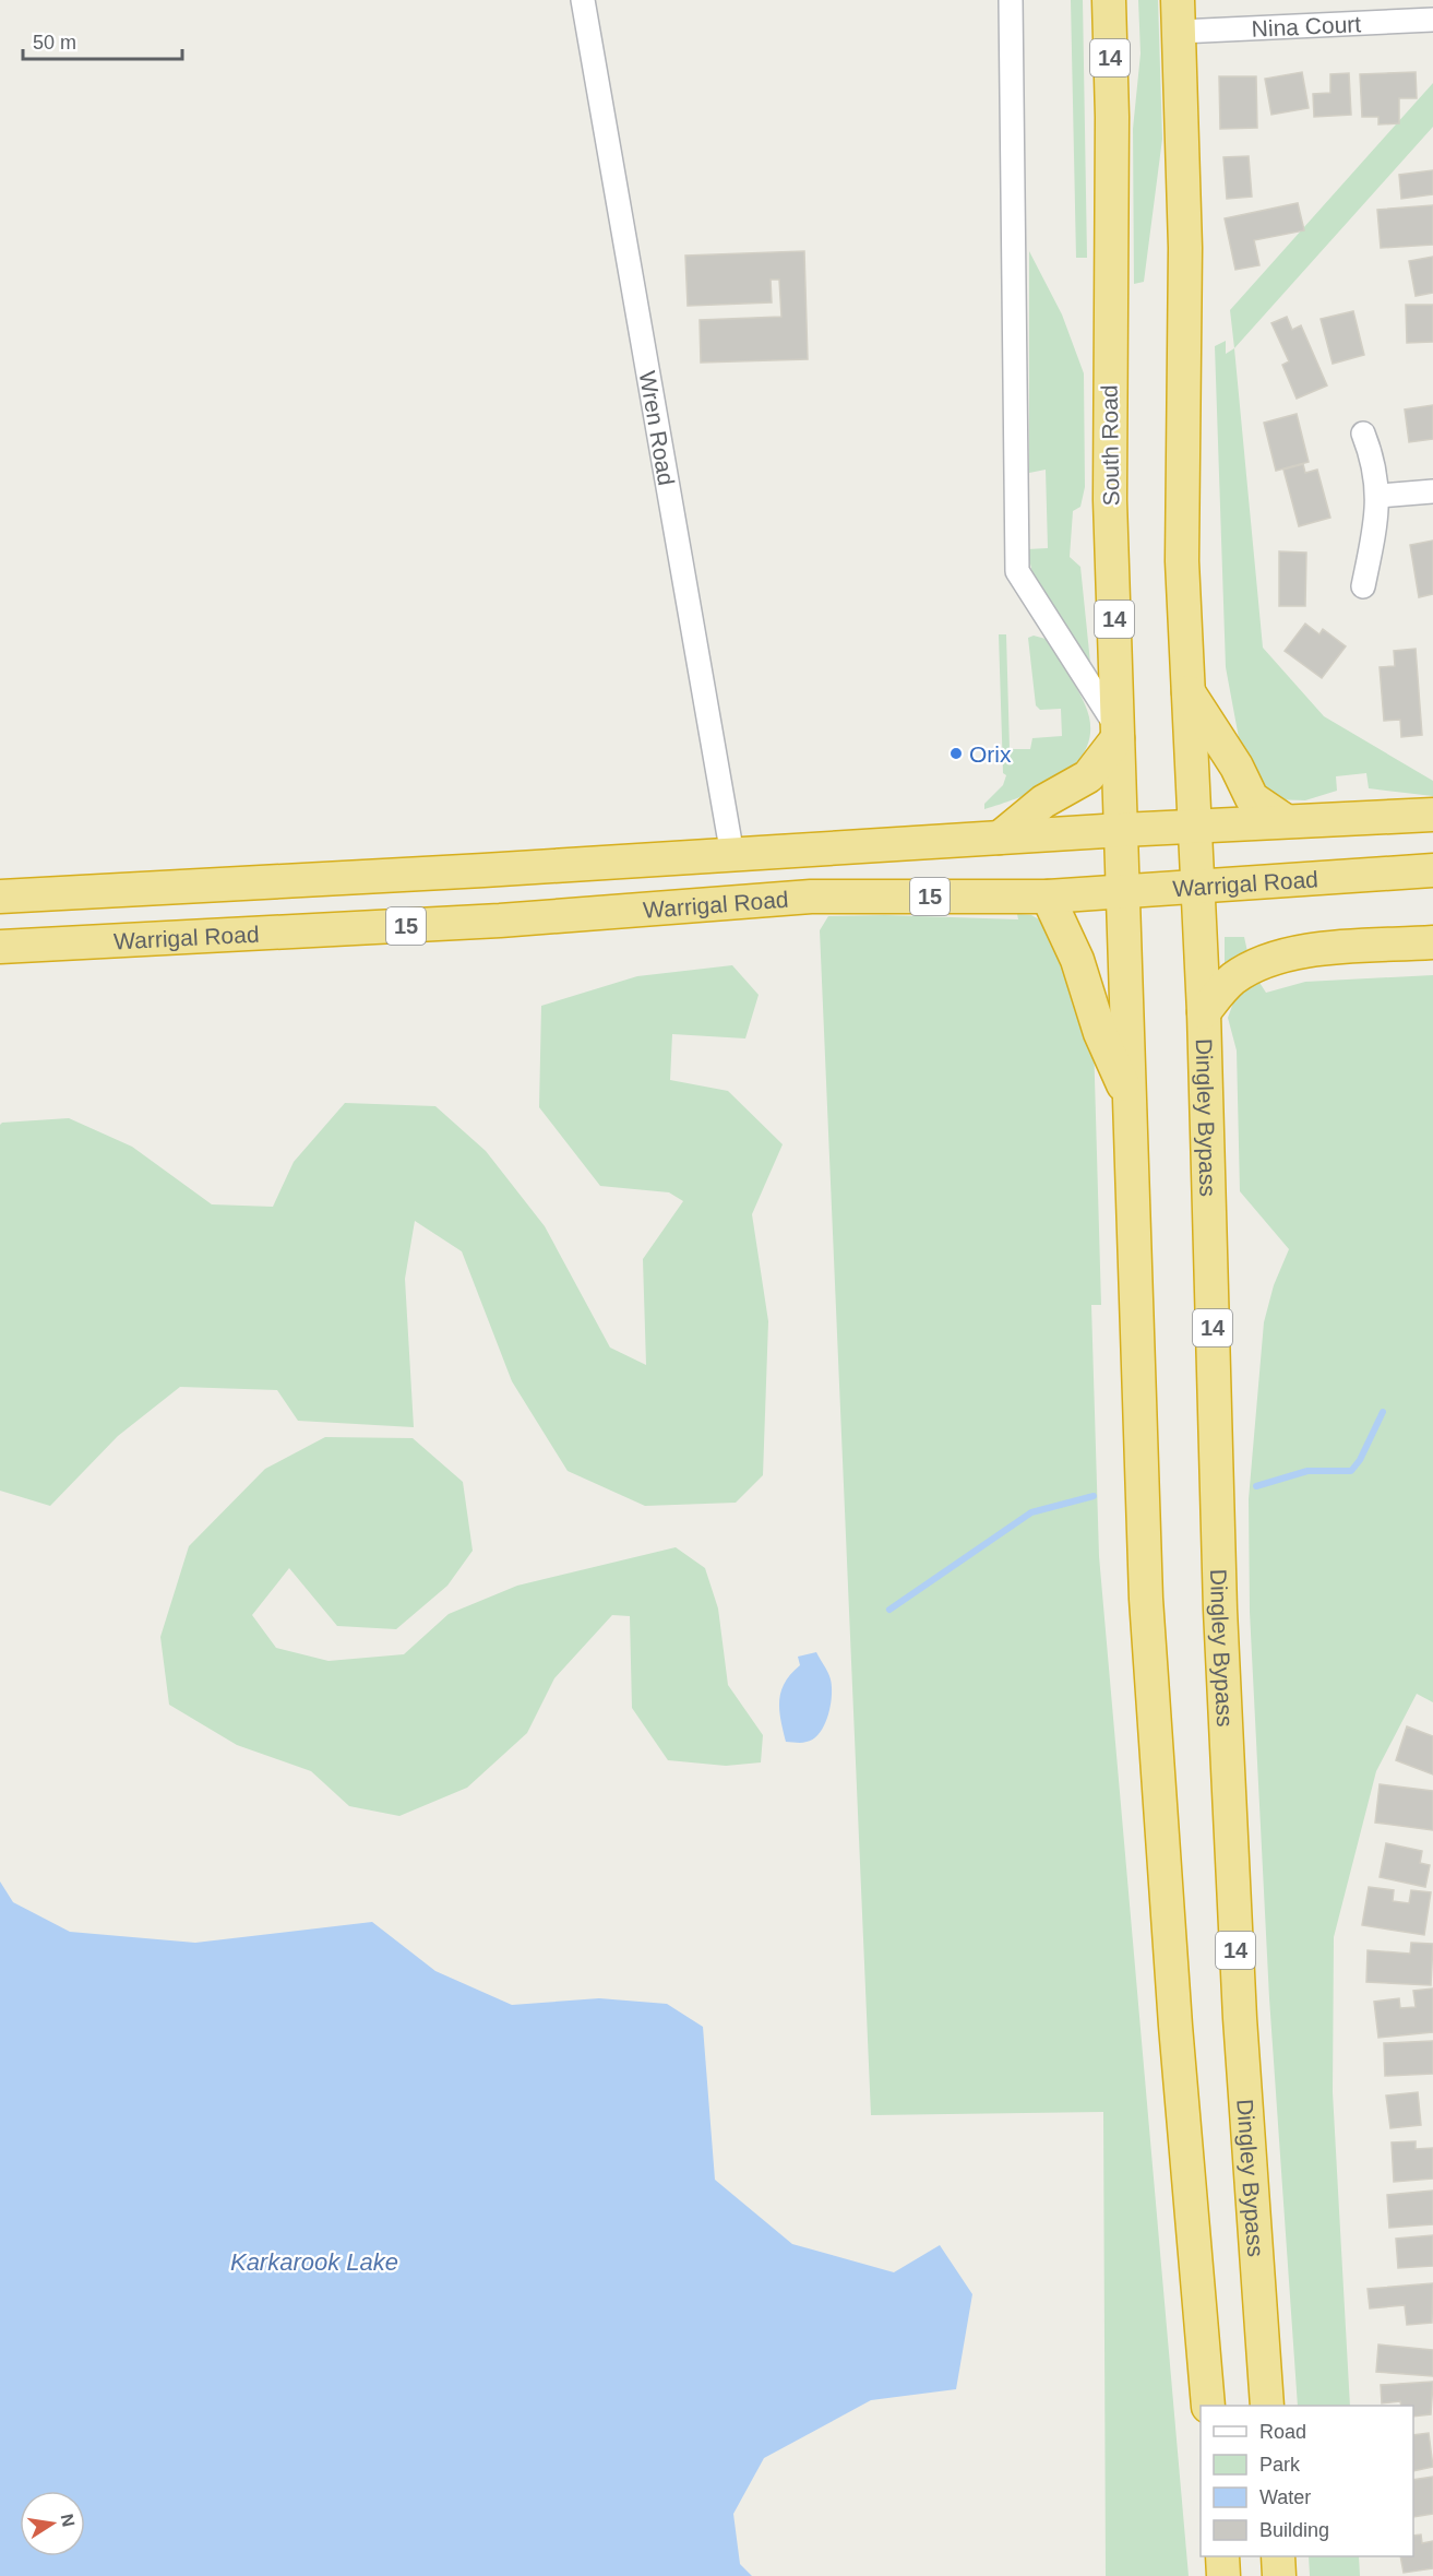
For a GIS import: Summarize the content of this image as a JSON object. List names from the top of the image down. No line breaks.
{"streets":{"highway":["14","South Road","Warrigal Road","15","Dingley Bypass"],"street":["Nina Court","Wren Road"]},"crossings":[["Nina Court","14"],["14","South Road"],["14","Warrigal Road"],["14","Dingley Bypass"],["Wren Road","Warrigal Road"],["South Road","Warrigal Road"],["Warrigal Road","Dingley Bypass"]],"water":["Karkarook Lake"],"places":["Orix"],"legend":["Road","Park","Water","Building"],"scale_bar":"50 m","north":"right"}
